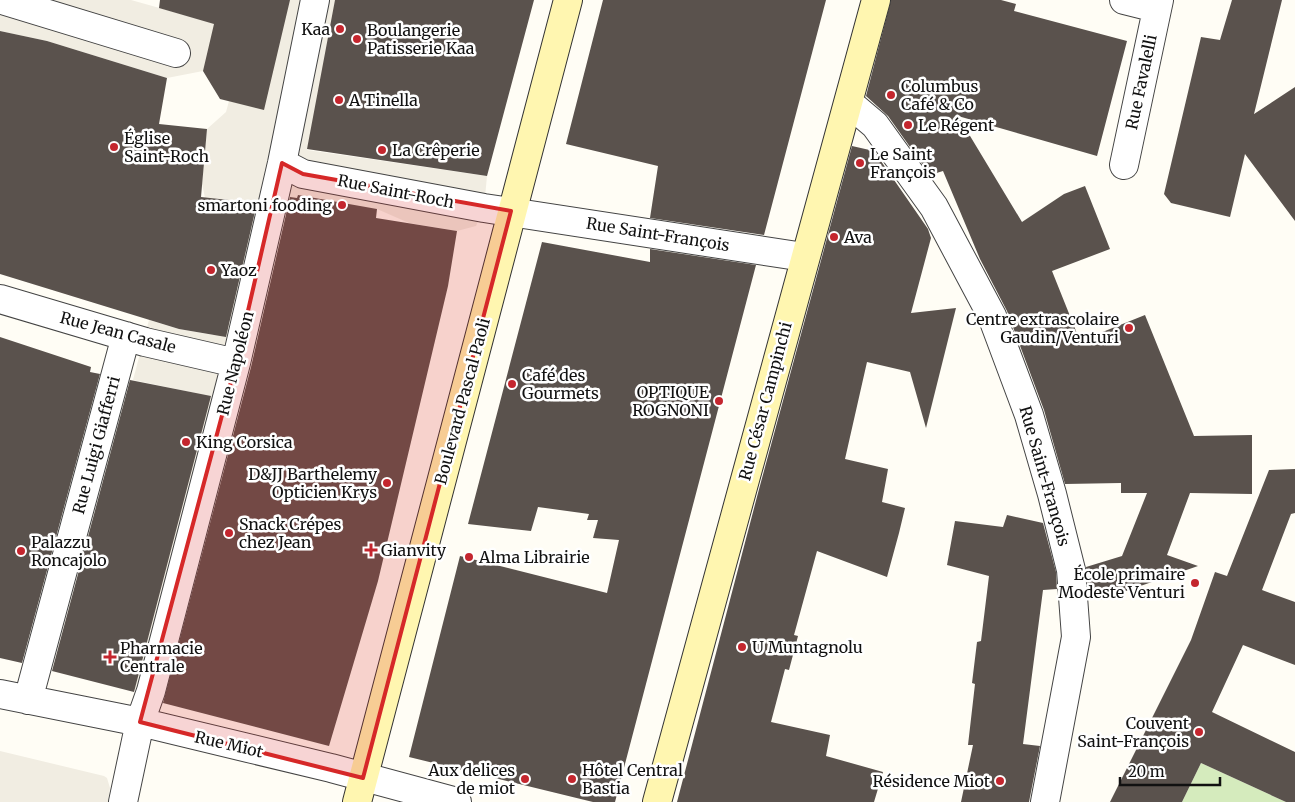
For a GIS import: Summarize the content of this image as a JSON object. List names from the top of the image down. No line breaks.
{"streets":{"street":["Rue Favalelli","Rue Saint-Roch","Rue Saint-François","Rue Jean Casale","Rue Napoléon","Boulevard Pascal Paoli","Rue César Campinchi","Rue Luigi Giafferri","Rue Miot"]},"crossings":[["Rue Saint-Roch","Rue Saint-François"],["Rue Saint-Roch","Rue Napoléon"],["Rue Saint-Roch","Boulevard Pascal Paoli"],["Rue Saint-François","Boulevard Pascal Paoli"],["Rue Saint-François","Rue César Campinchi"],["Rue Jean Casale","Rue Napoléon"],["Rue Jean Casale","Rue Luigi Giafferri"],["Rue Napoléon","Rue Miot"],["Boulevard Pascal Paoli","Rue Miot"],["Rue Luigi Giafferri","Rue Miot"]],"places":{"other":["Kaa","Boulangerie Patisserie Kaa","Columbus Café & Co","A Tinella","Le Régent","Église Saint-Roch","La Crêperie","Le Saint François","smartoni fooding","Ava","Yaoz","Centre extrascolaire Gaudin/Venturi","Café des Gourmets","OPTIQUE ROGNONI","King Corsica","D&JJ Barthelemy Opticien Krys","Snack Crépes chez Jean","Palazzu Roncajolo","Alma Librairie","École primaire Modeste Venturi","U Muntagnolu","Couvent Saint-François","Aux delices de miot","Hôtel Central Bastia","Résidence Miot"],"health":["Gianvity","Pharmacie Centrale"]},"scale_bar":"20 m"}
